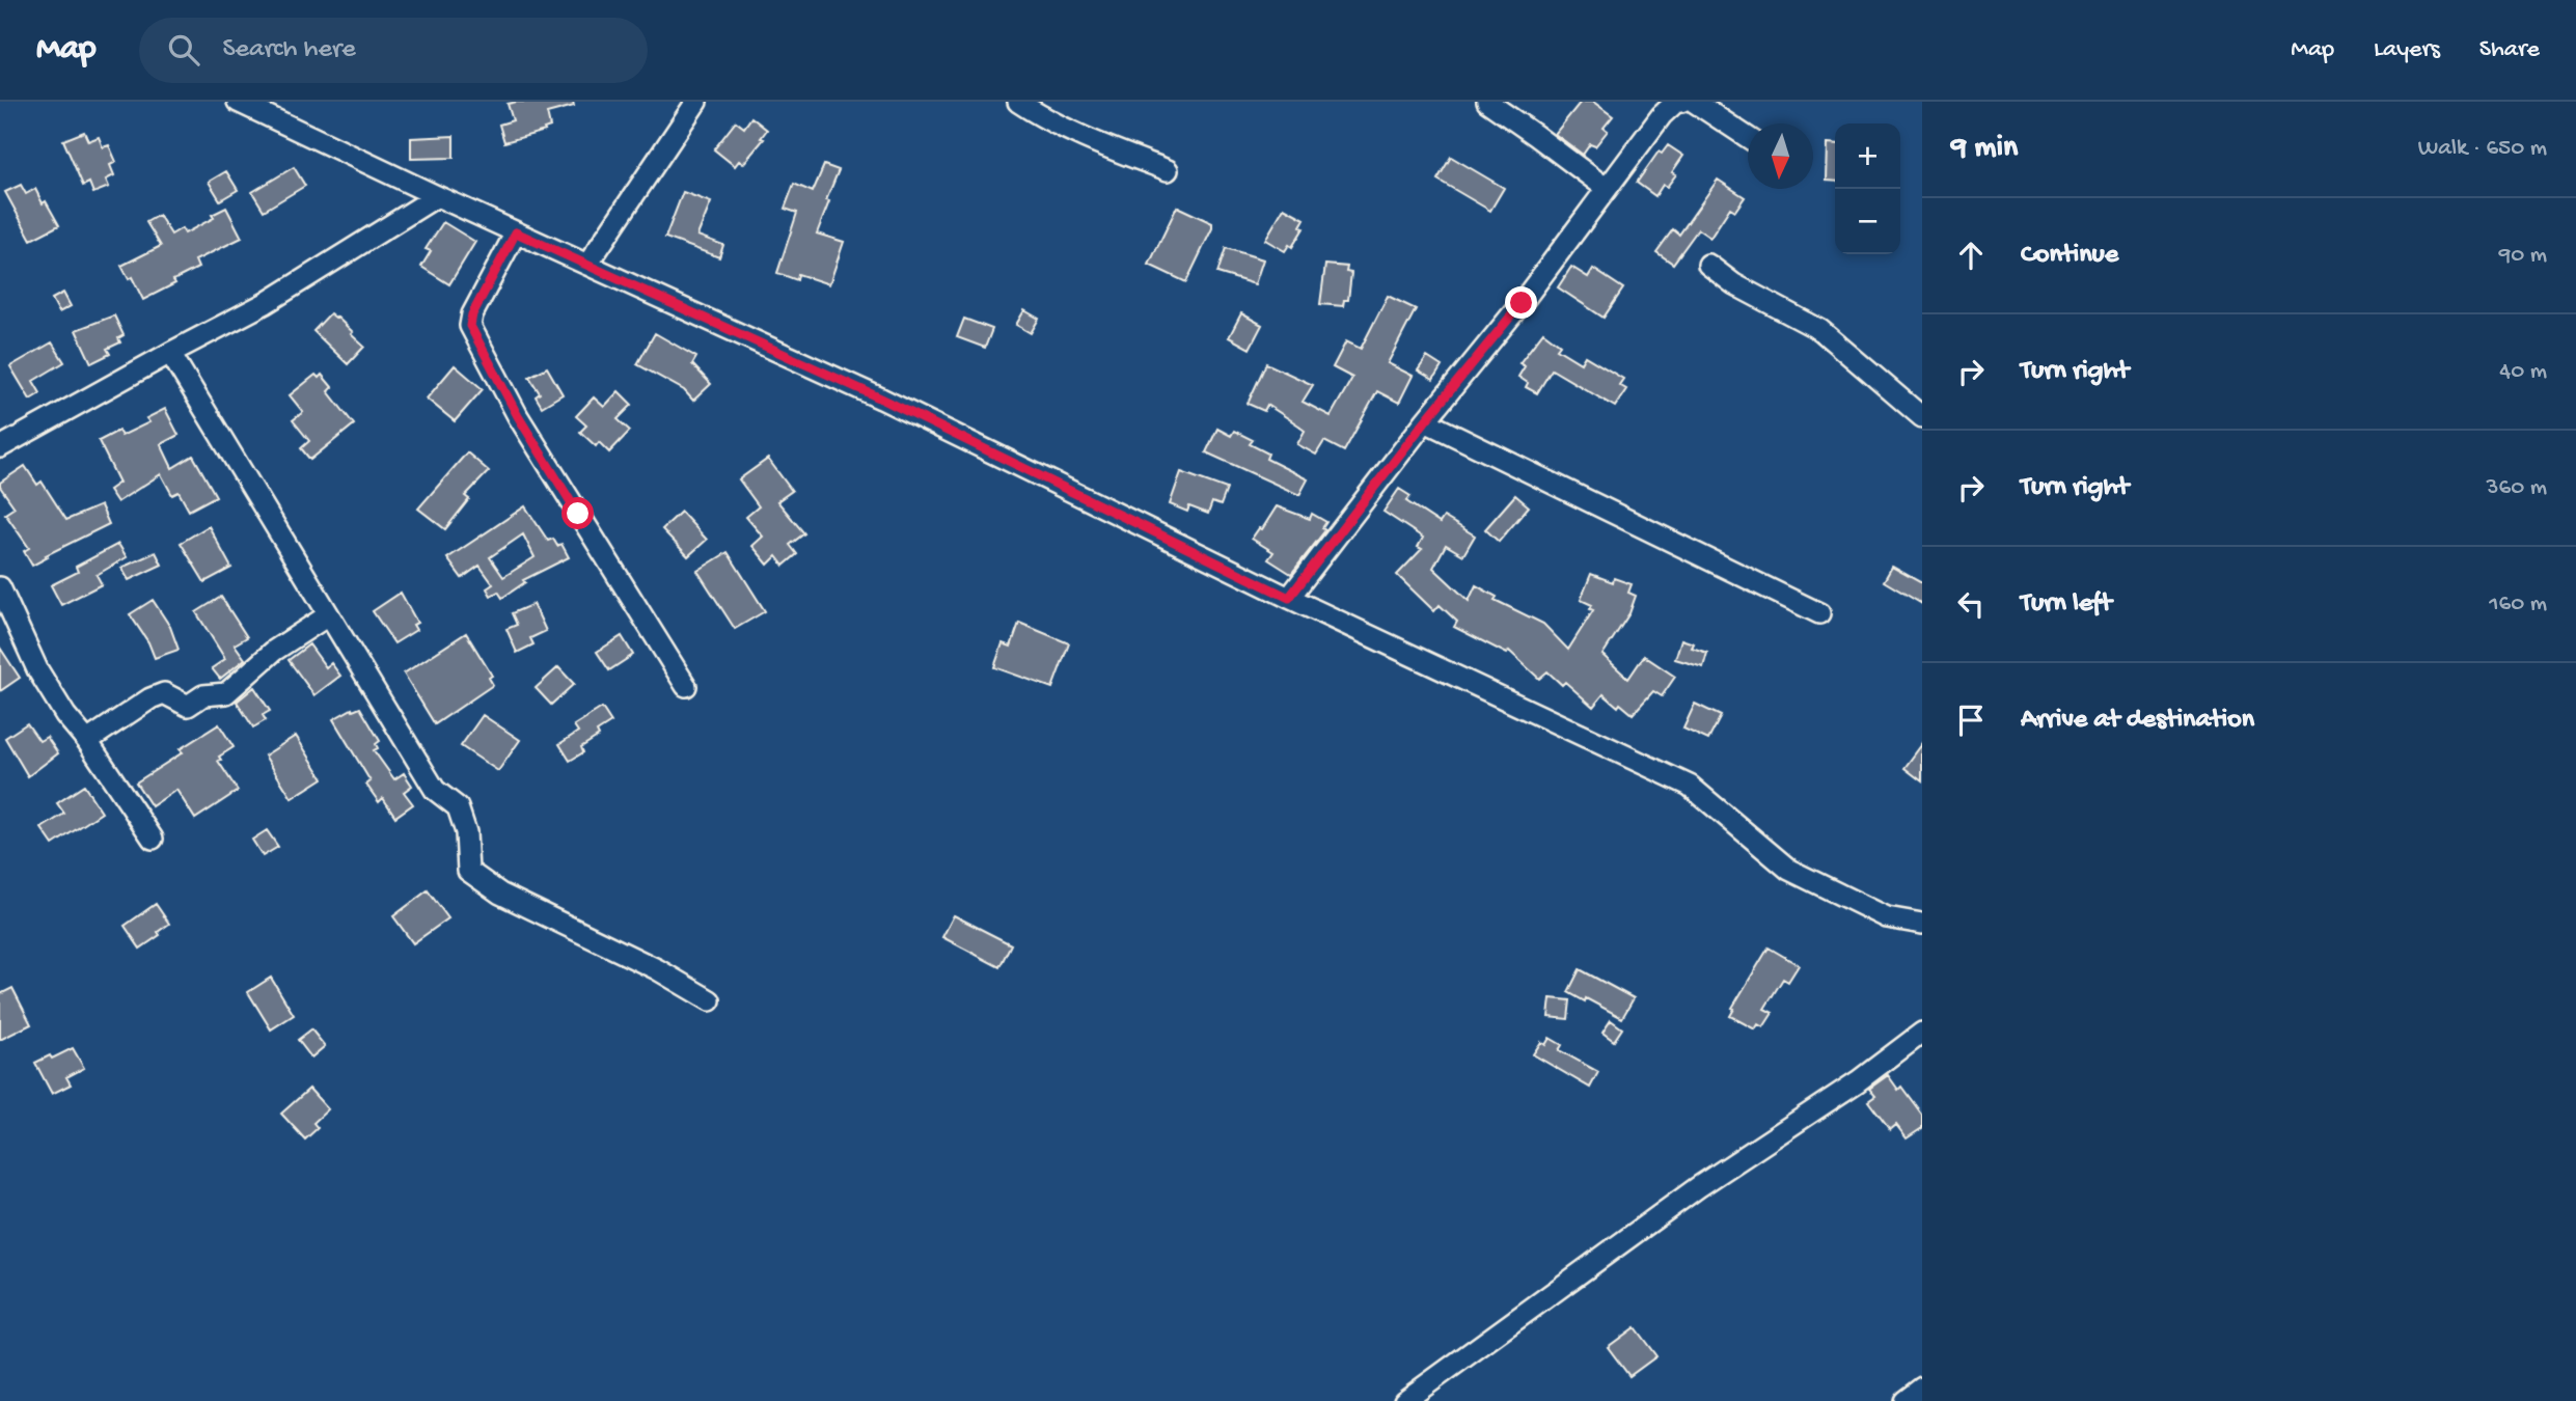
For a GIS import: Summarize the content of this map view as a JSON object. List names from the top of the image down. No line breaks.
{"north":"bottom","page":{"header":"Map","search":"Search here","nav":["Map","Layers","Share"],"heading":["9 min","Walk · 650 m"],"map_buttons":["+","−"],"list":[["Continue","90 m"],["Turn right","40 m"],["Turn right","360 m"],["Turn left","160 m"],"Arrive at destination"]}}
